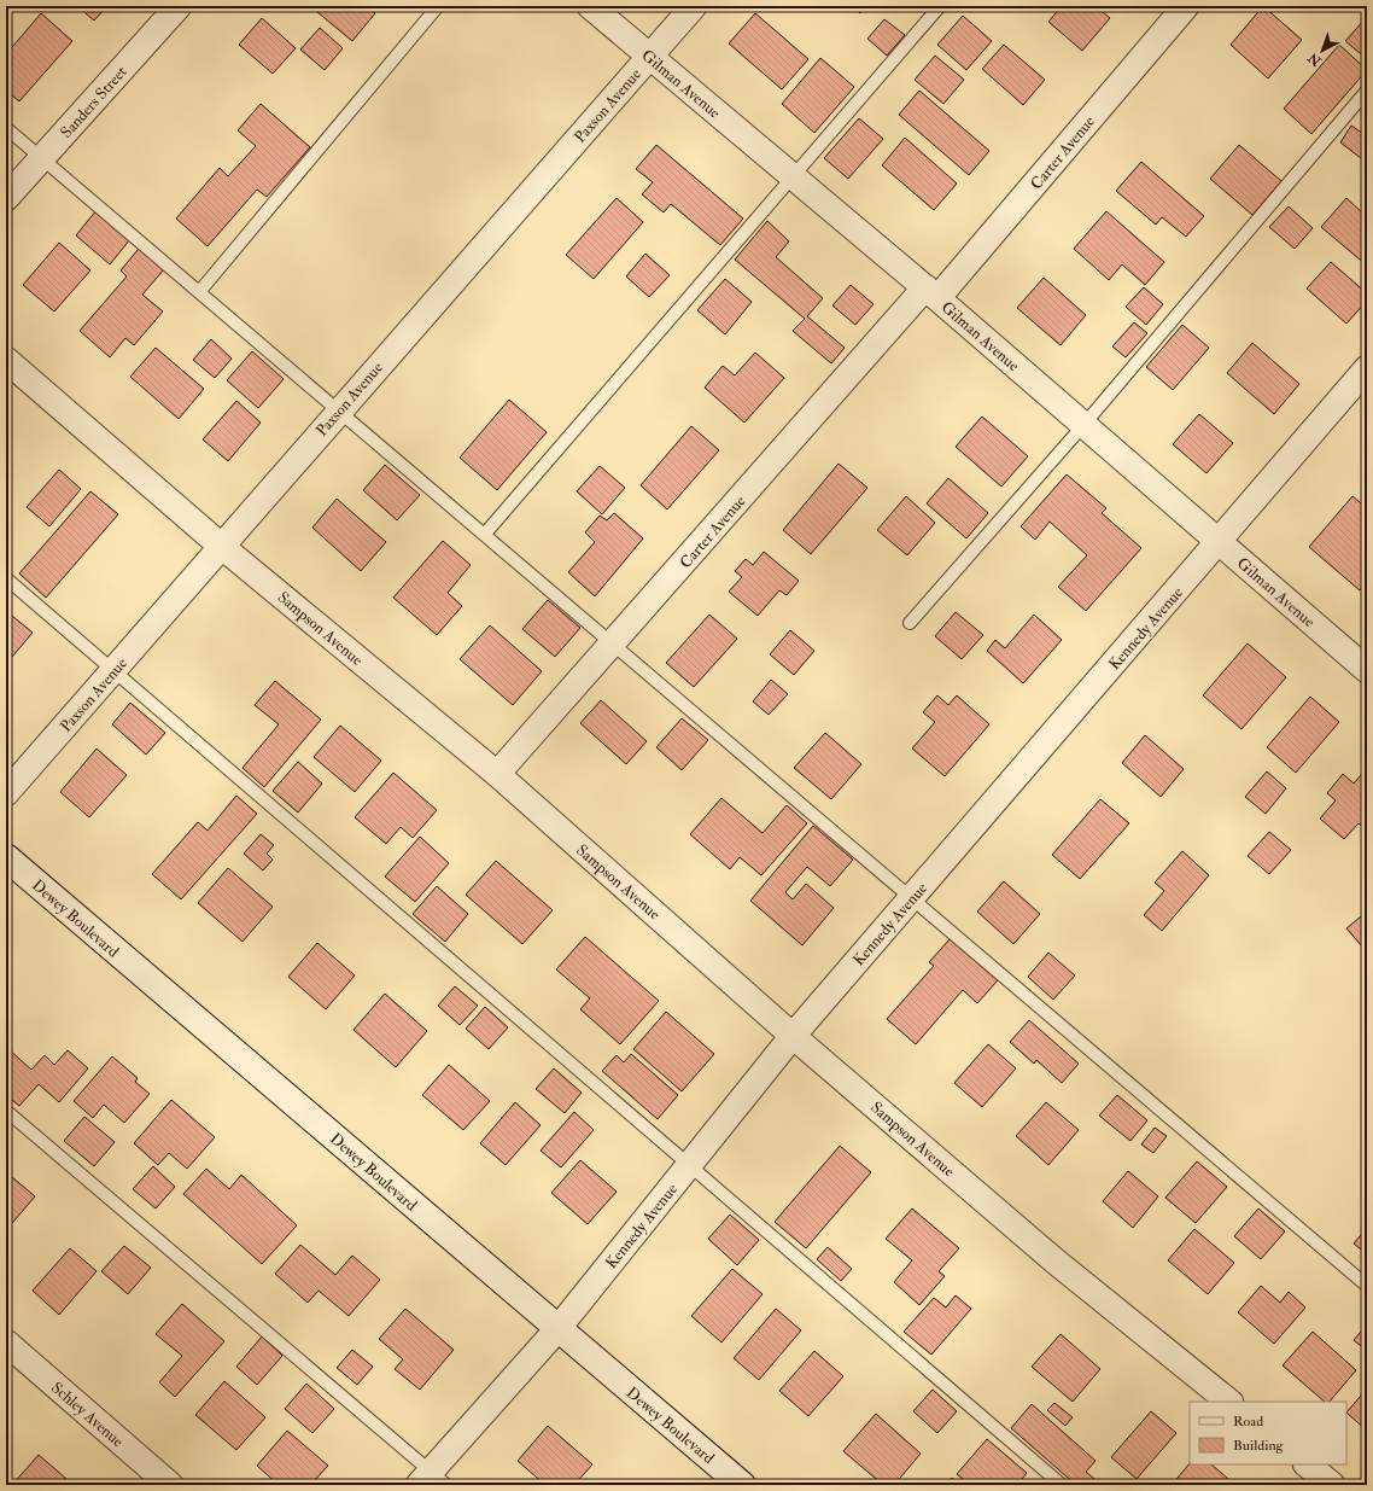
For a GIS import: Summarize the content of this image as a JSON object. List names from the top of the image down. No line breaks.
{"streets":{"street":["Gilman Avenue","Sanders Street","Paxson Avenue","Carter Avenue","Sampson Avenue","Kennedy Avenue","Dewey Boulevard","Schley Avenue"]},"crossings":[["Gilman Avenue","Paxson Avenue"],["Gilman Avenue","Carter Avenue"],["Gilman Avenue","Kennedy Avenue"],["Paxson Avenue","Sampson Avenue"],["Carter Avenue","Sampson Avenue"],["Sampson Avenue","Kennedy Avenue"],["Kennedy Avenue","Dewey Boulevard"]],"legend":["Road","Building"],"north":"bottom left"}
